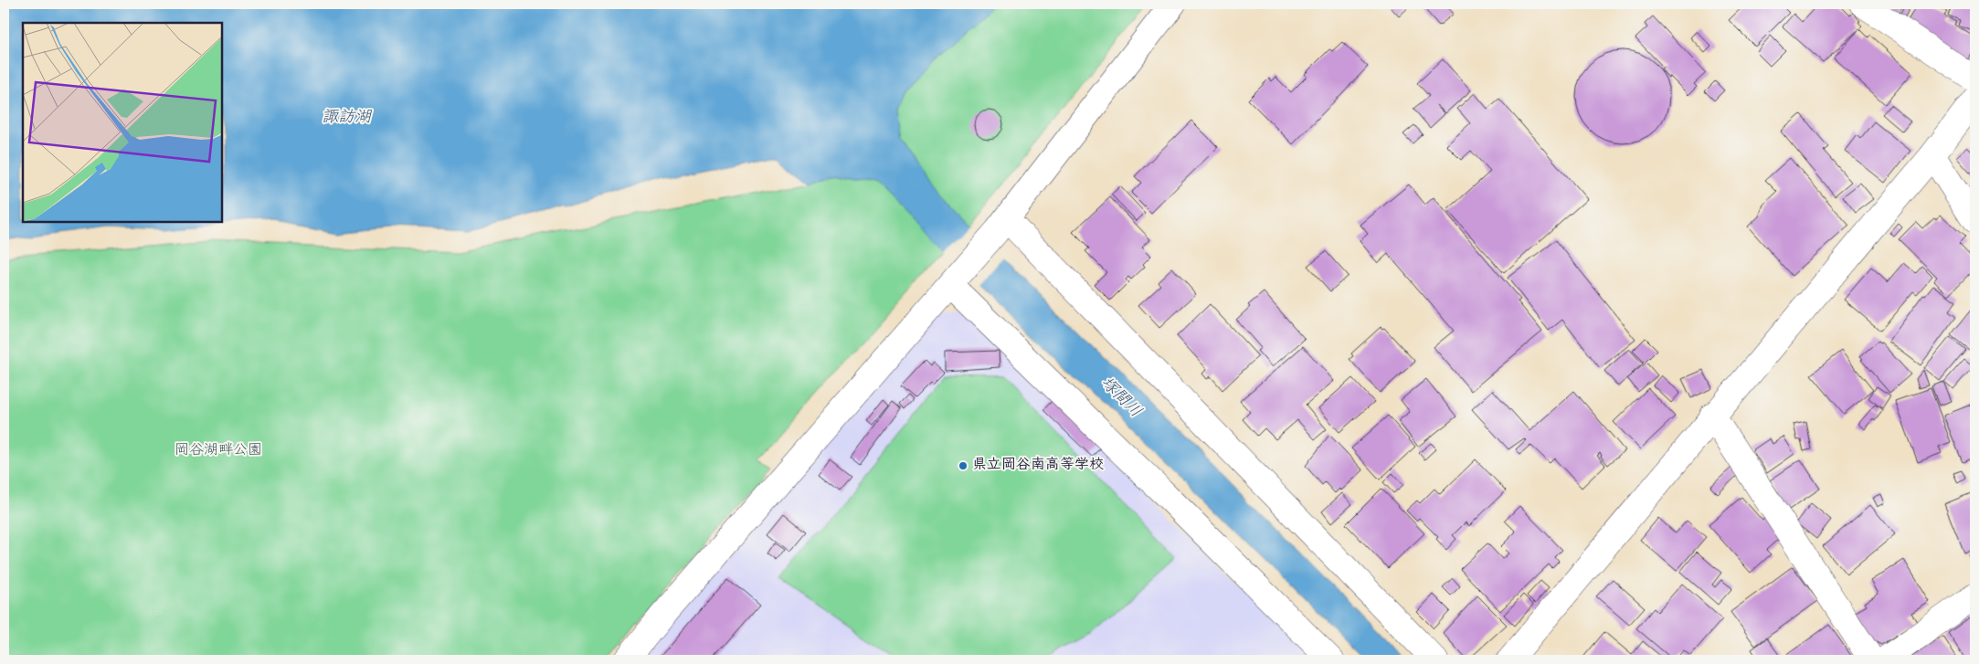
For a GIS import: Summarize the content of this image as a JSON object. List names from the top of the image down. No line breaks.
{"water":["諏訪湖","塚間川"],"parks":["岡谷湖畔公園"],"places":["県立岡谷南高等学校"]}
